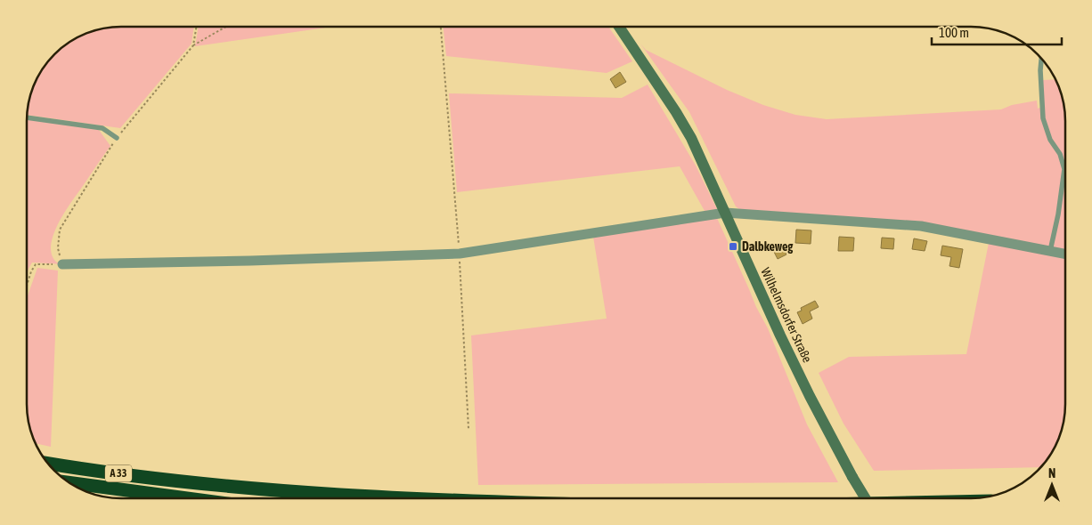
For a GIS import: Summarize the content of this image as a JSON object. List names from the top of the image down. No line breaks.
{"streets":{"highway":["A 33"],"street":["Wilhelmsdorfer Straße"]},"places":{"transit":["Dalbkeweg"]},"scale_bar":"100 m","north":"top"}
